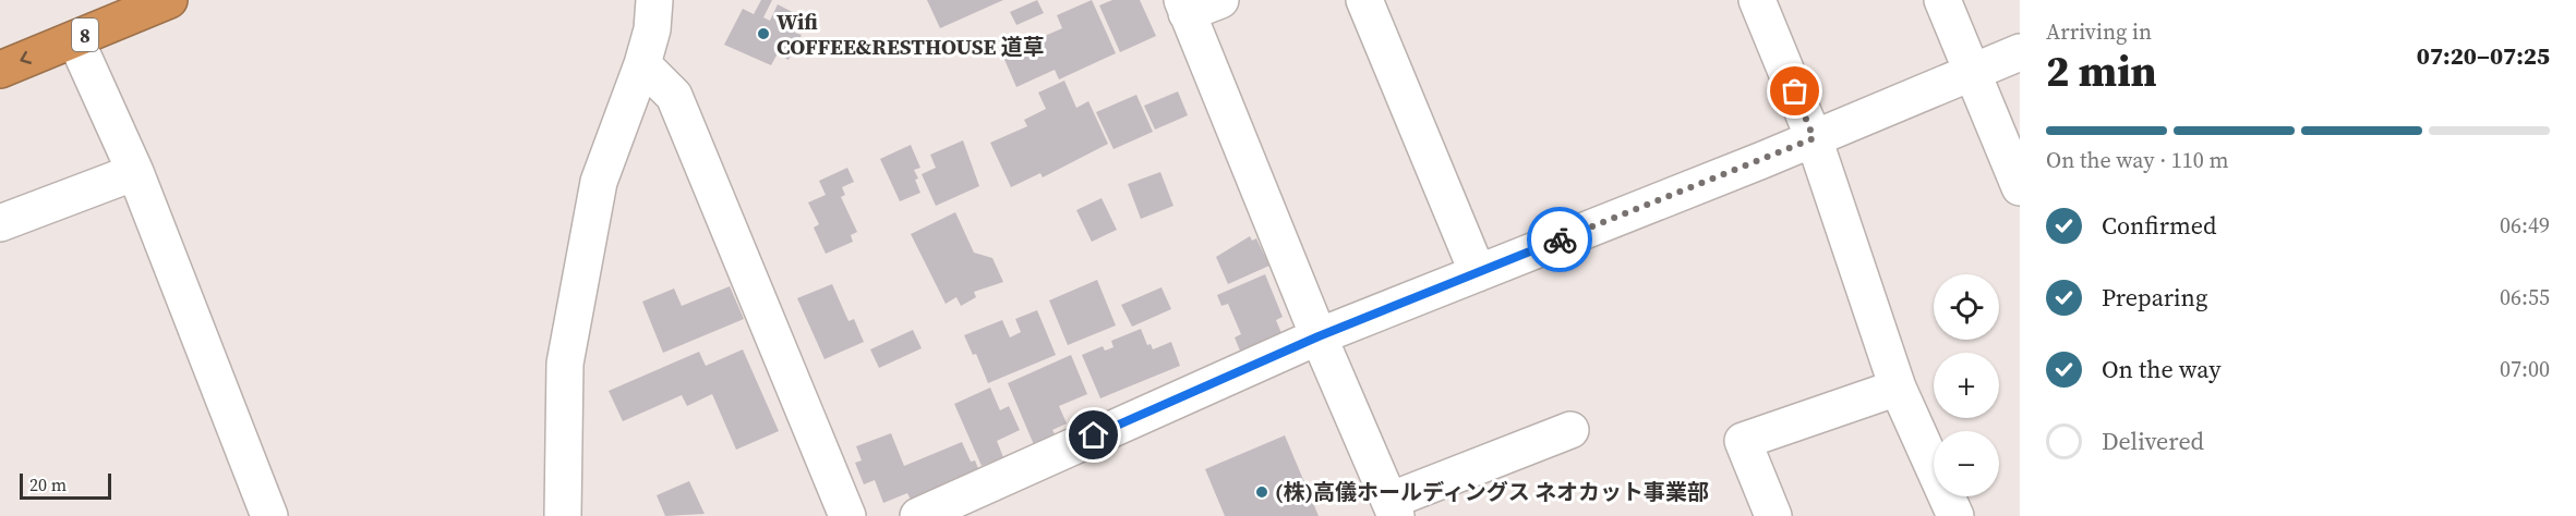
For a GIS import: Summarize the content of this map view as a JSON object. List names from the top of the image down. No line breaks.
{"streets":{"highway":["8"]},"places":["Wifi COFFEE&RESTHOUSE 道草","(株)高儀ホールディングス ネオカット事業部"],"scale_bar":"20 m","page":{"heading":["2 min","Arriving in","07:20–07:25"],"bar":"On the way · 110 m","list":[["Confirmed","06:49"],["Preparing","06:55"],["On the way","07:00"],"Delivered"],"map_buttons":["+","−"],"scale":"20 m"}}
